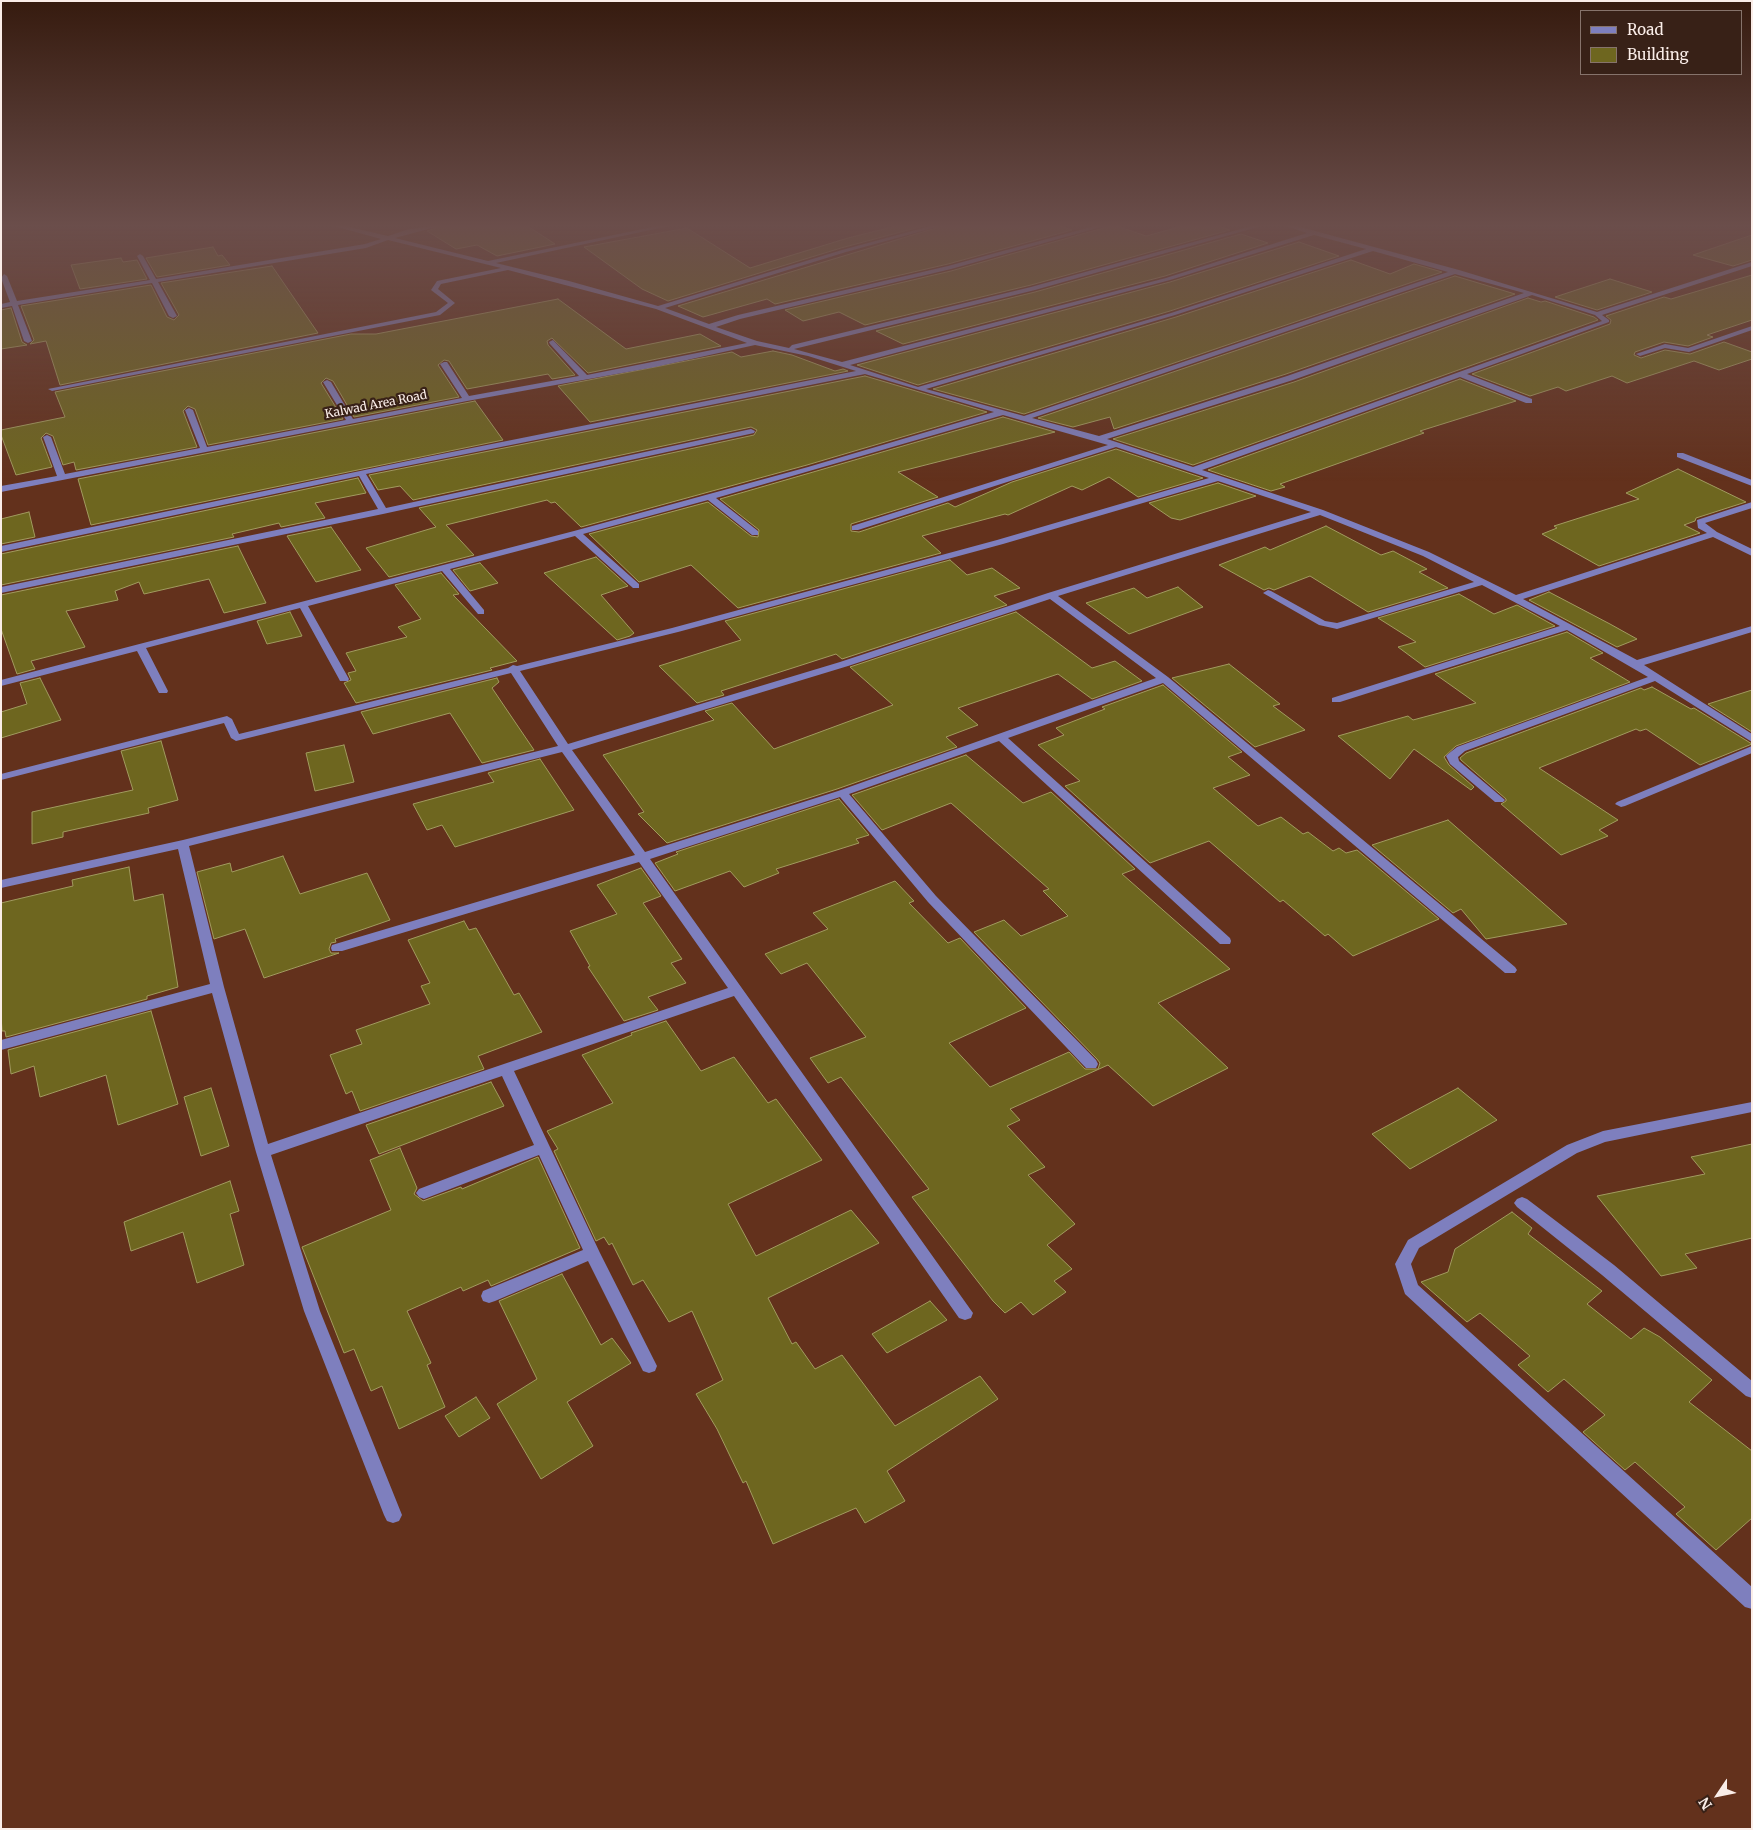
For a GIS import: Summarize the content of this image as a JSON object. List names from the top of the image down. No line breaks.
{"streets":{"street":["Kalwad Area Road"]},"legend":["Road","Building"],"north":"bottom left"}
